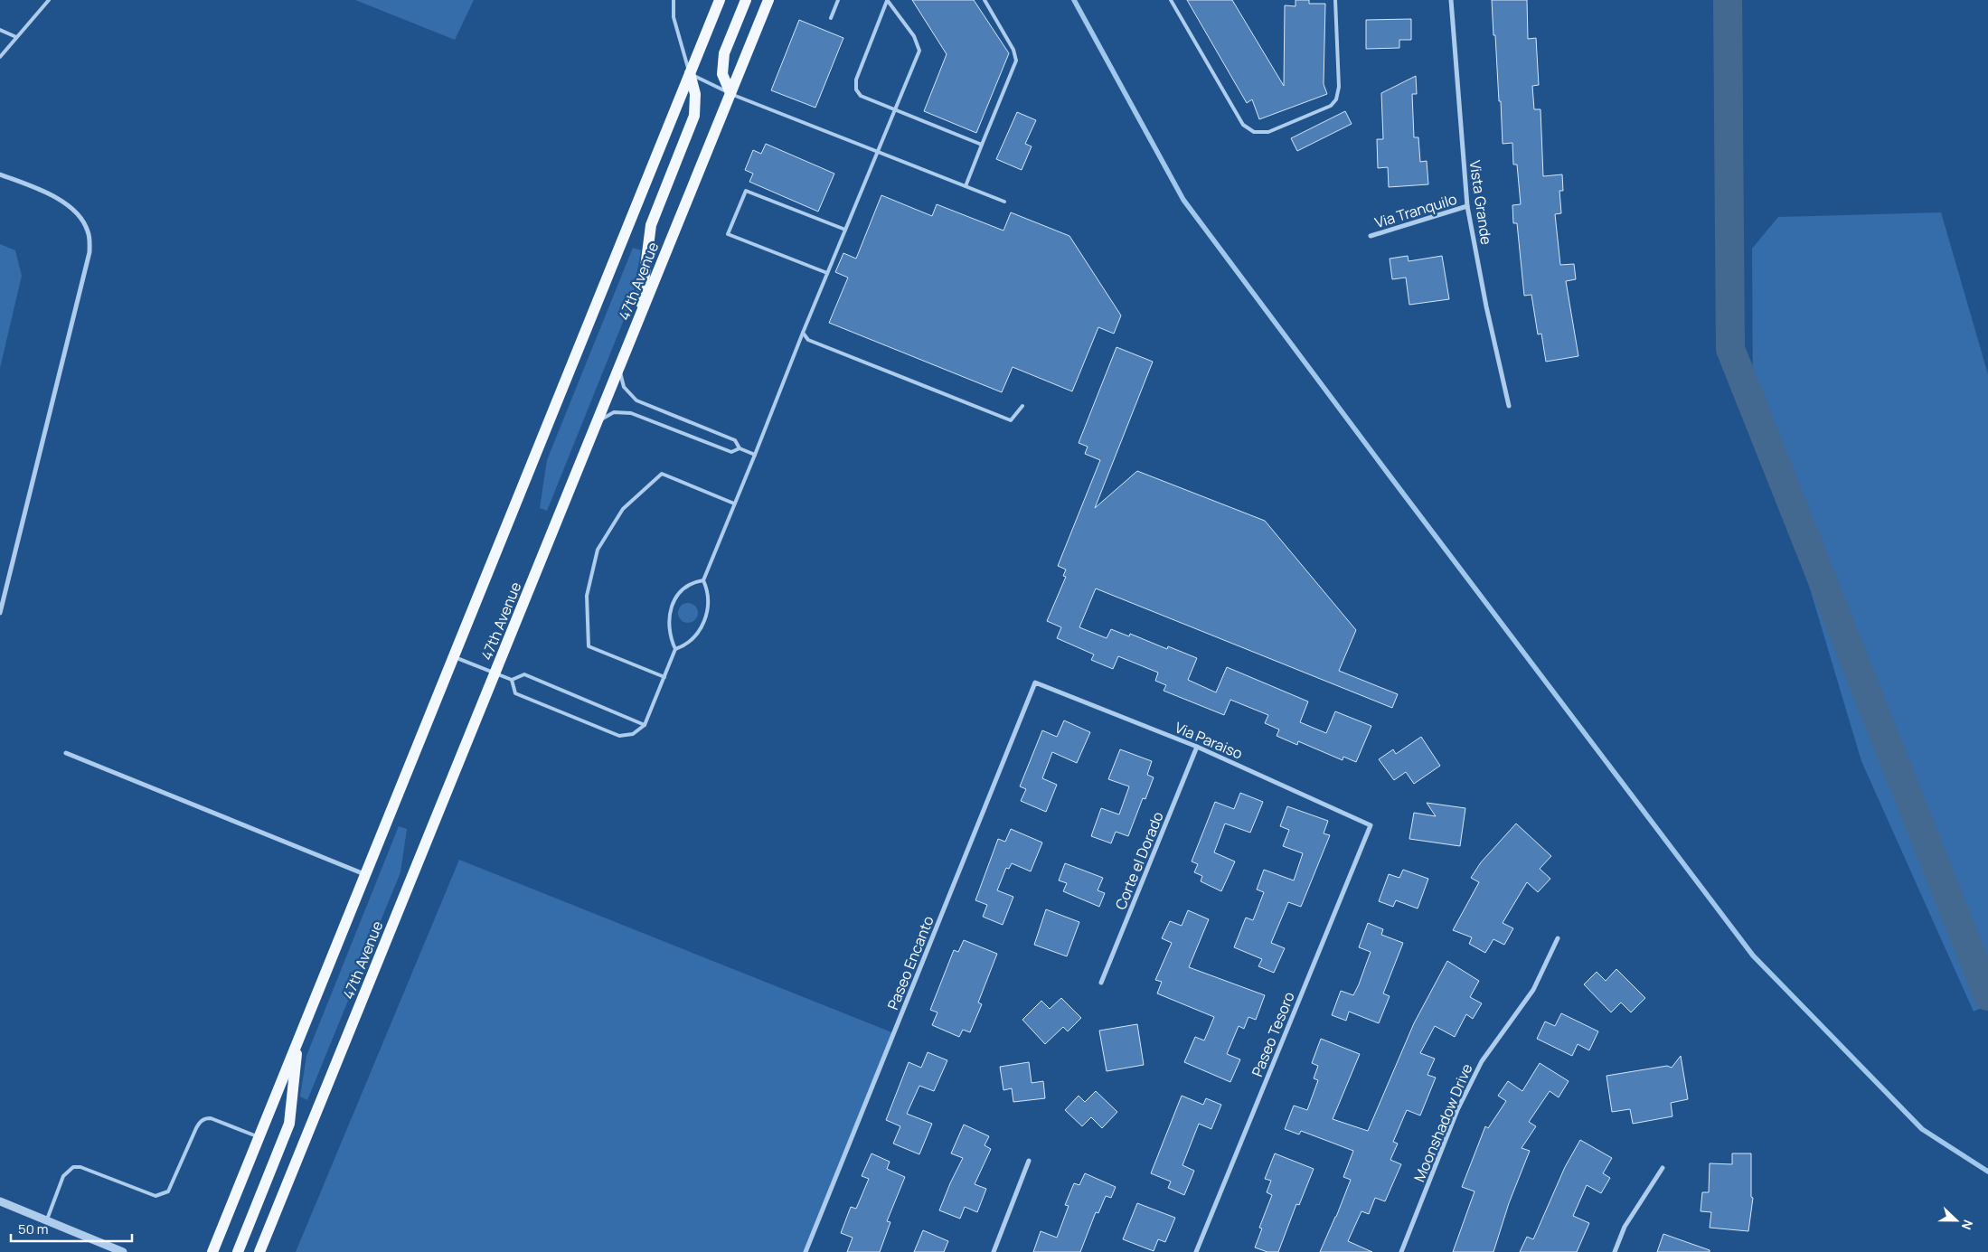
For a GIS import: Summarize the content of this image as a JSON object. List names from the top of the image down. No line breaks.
{"streets":{"main road":["47th Avenue"],"street":["Vista Grande","Via Tranquilo","Via Paraiso","Corte el Dorado","Paseo Encanto","Paseo Tesoro","Moonshadow Drive"]},"crossings":[["Vista Grande","Via Tranquilo"],["Via Paraiso","Corte el Dorado"],["Via Paraiso","Paseo Encanto"],["Via Paraiso","Paseo Tesoro"]],"scale_bar":"50 m","north":"right"}
